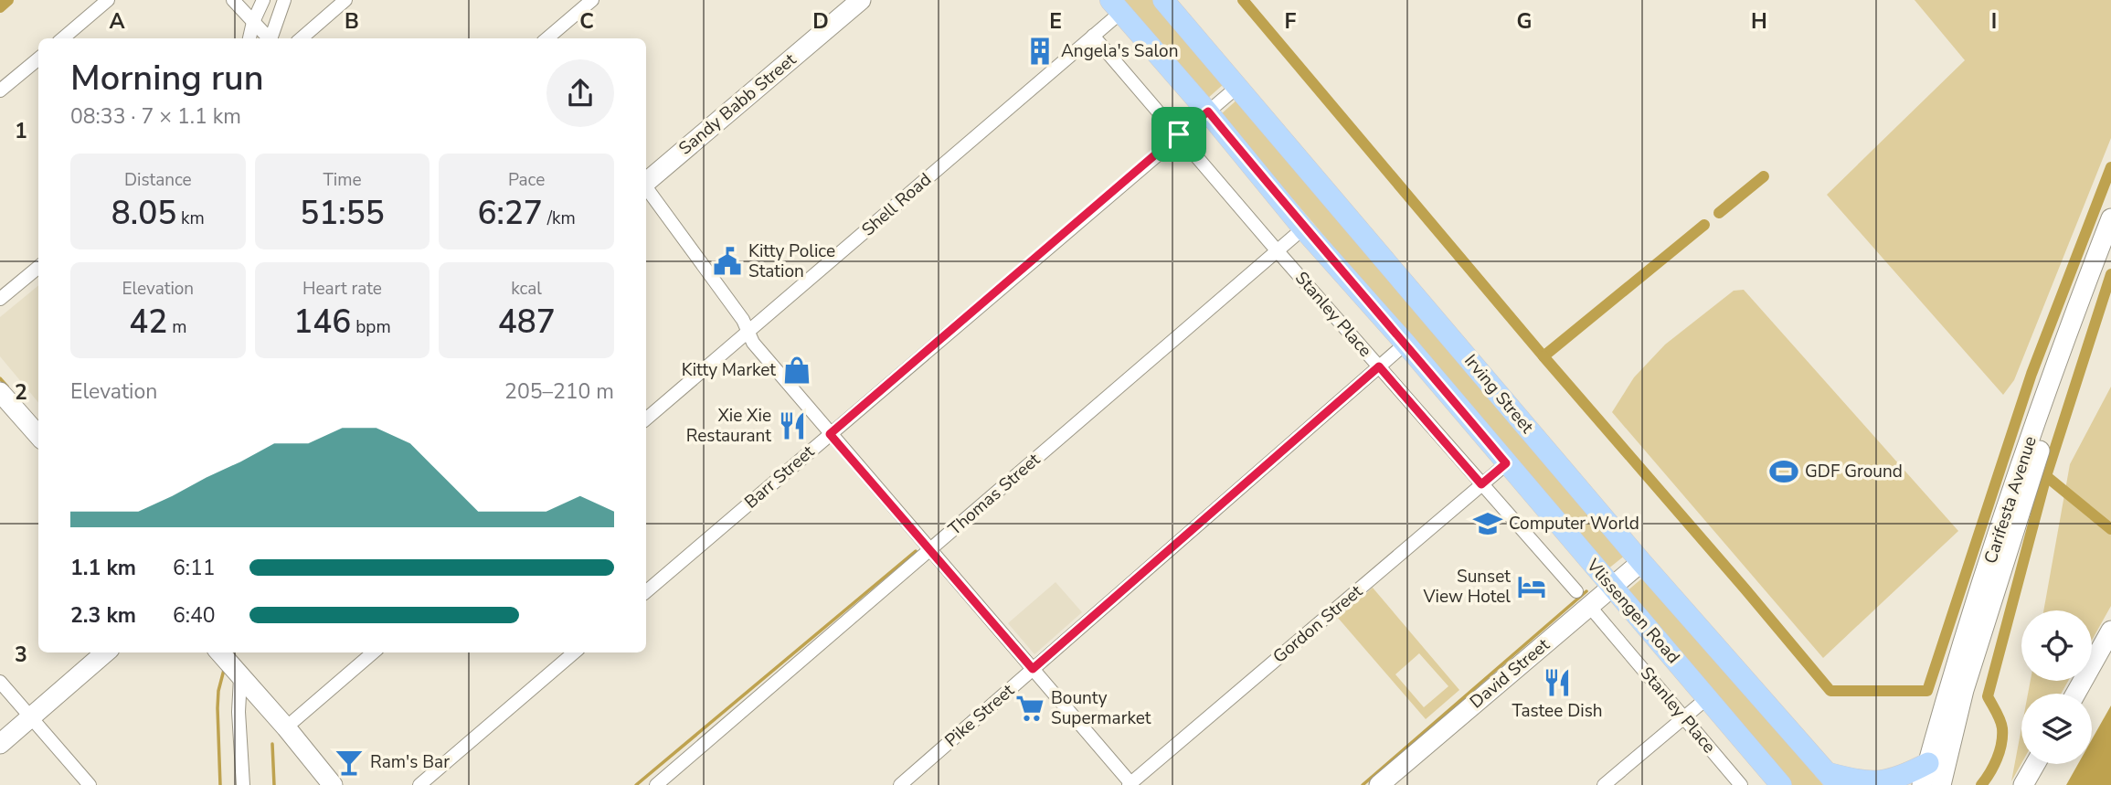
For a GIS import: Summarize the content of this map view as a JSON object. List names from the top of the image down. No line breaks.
{"streets":{"main road":["Sandy Babb Street","Irving Street","Carifesta Avenue","Vlissengen Road","David Street"],"street":["Shell Road","Stanley Place","Barr Street","Thomas Street","Gordon Street","Pike Street"]},"crossings":[["Shell Road","Stanley Place"],["Shell Road","Vlissengen Road"],["Stanley Place","Barr Street"],["Stanley Place","Thomas Street"],["Stanley Place","Gordon Street"],["Stanley Place","David Street"],["Stanley Place","Pike Street"],["Irving Street","Barr Street"],["Irving Street","David Street"],["Barr Street","Vlissengen Road"],["Thomas Street","Vlissengen Road"],["Vlissengen Road","Gordon Street"],["Vlissengen Road","David Street"],["Vlissengen Road","Pike Street"]],"places":{"building":["Angela's Salon"],"public building":["Kitty Police Station"],"shop":["Kitty Market"],"restaurant":["Xie Xie Restaurant","Tastee Dish"],"sports":["GDF Ground"],"school or university":["Computer World"],"hotel":["Sunset View Hotel"],"supermarket":["Bounty Supermarket"],"bar":["Ram's Bar"]},"page":{"heading":["Morning run","08:33 · 7 × 1.1 km"],"stats":[["Distance","8.05 km"],["Time","51:55"],["Pace","6:27 /km"],["Elevation","42 m"],["Heart rate","146 bpm"],["kcal","487"]],"chart":["Elevation","205–210 m"],"list":[{"name":"1.1 km","note":"6:11"},{"name":"2.3 km","note":"6:40"}]},"grid":{"columns":["A","B","C","D","E","F","G","H","I"],"rows":["1","2","3"]}}
